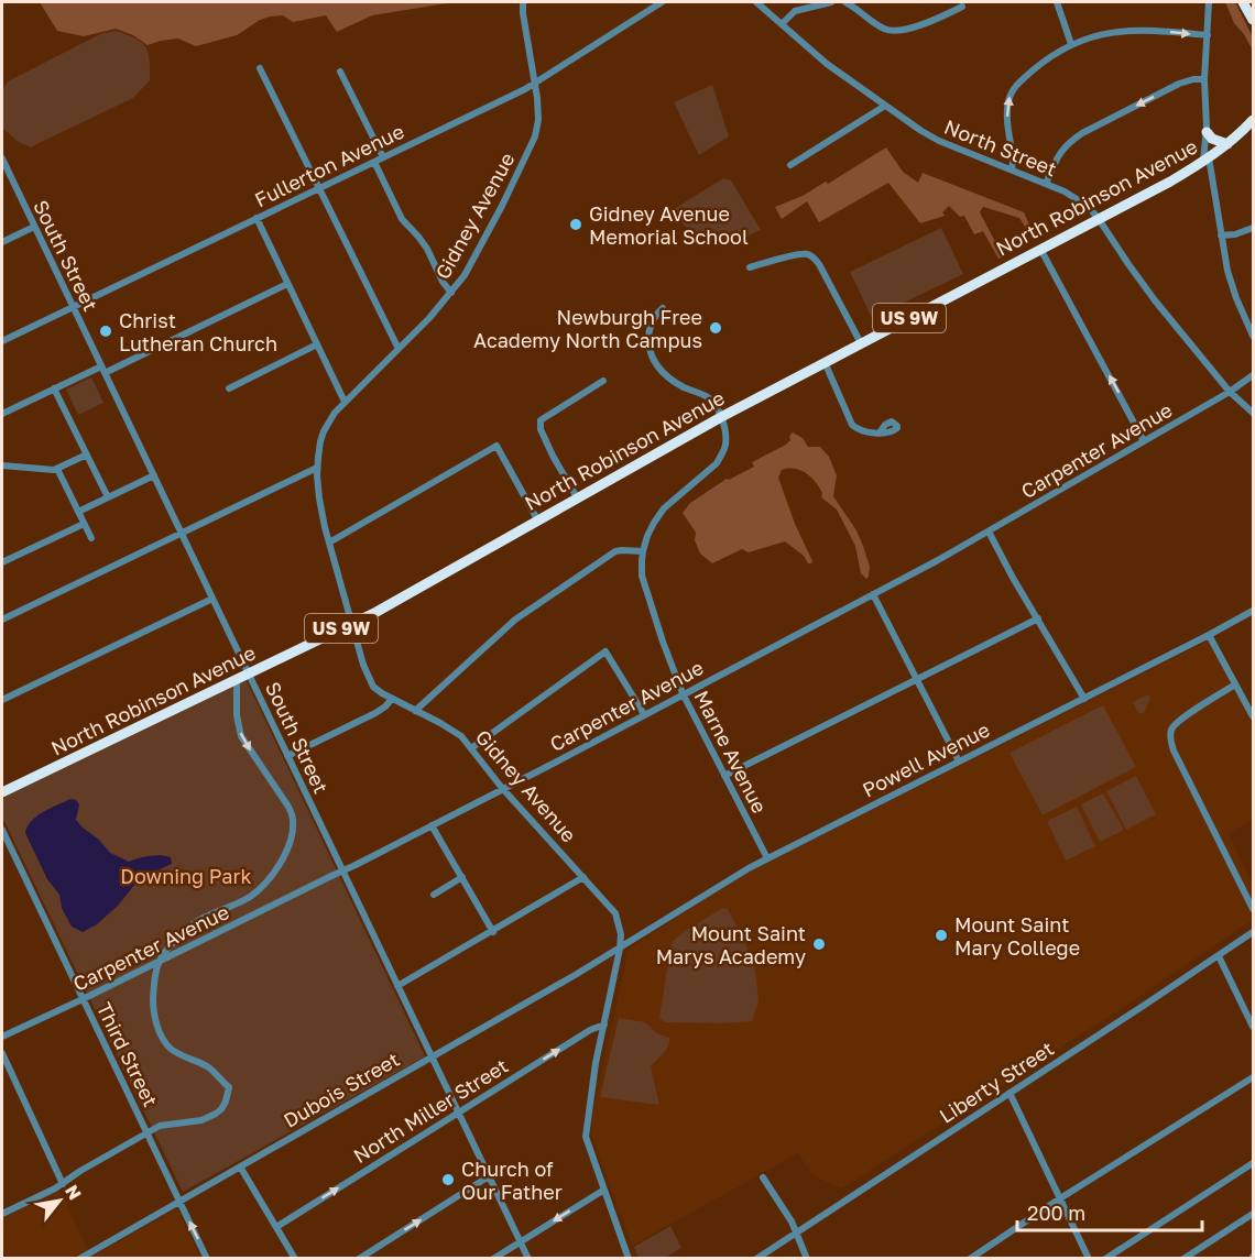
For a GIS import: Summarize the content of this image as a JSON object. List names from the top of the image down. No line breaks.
{"streets":{"highway":["North Robinson Avenue","US 9W"],"street":["North Street","Fullerton Avenue","Gidney Avenue","South Street","Carpenter Avenue","Marne Avenue","Powell Avenue","Third Street","Liberty Street","Dubois Street","North Miller Street"]},"crossings":[["North Street","North Robinson Avenue"],["North Street","Carpenter Avenue"],["Fullerton Avenue","Gidney Avenue"],["Fullerton Avenue","South Street"],["North Robinson Avenue","Gidney Avenue"],["North Robinson Avenue","South Street"],["North Robinson Avenue","Marne Avenue"],["Gidney Avenue","Carpenter Avenue"],["Gidney Avenue","Powell Avenue"],["Gidney Avenue","Dubois Street"],["Gidney Avenue","North Miller Street"],["South Street","Dubois Street"],["South Street","North Miller Street"],["Carpenter Avenue","Marne Avenue"],["Carpenter Avenue","Third Street"],["Marne Avenue","Powell Avenue"],["Powell Avenue","Dubois Street"],["Third Street","Dubois Street"]],"one_way":["North Miller Street"],"parks":["Downing Park"],"places":["Gidney Avenue Memorial School","Newburgh Free Academy North Campus","Christ Lutheran Church","Mount Saint Mary College","Mount Saint Marys Academy","Church of Our Father"],"scale_bar":"200 m","north":"top right"}
